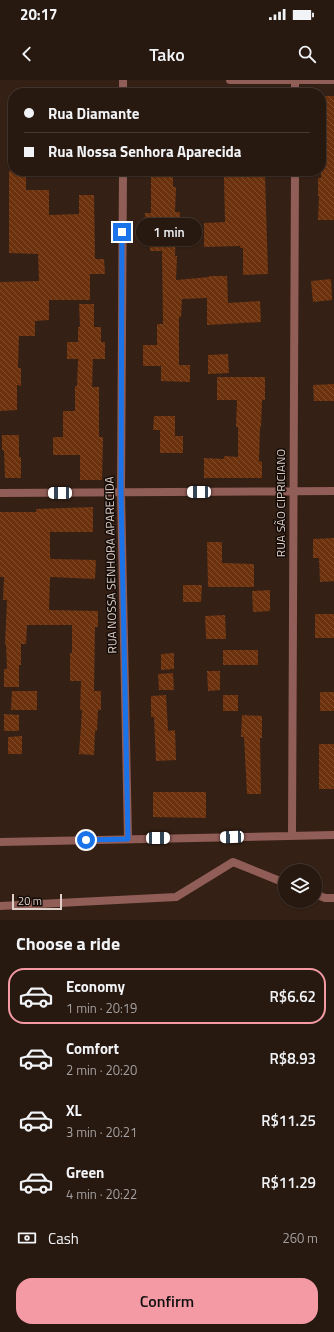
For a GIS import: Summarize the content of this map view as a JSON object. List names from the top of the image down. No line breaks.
{"streets":{"street":["RUA SÃO CIPRICIANO","RUA NOSSA SENHORA APARECIDA"]},"scale_bar":"20 m","page":{"status":"20:17","header":"Tako","banner":["Rua Diamante","Rua Nossa Senhora Aparecida"],"bubble":"1 min","scale":"20 m","heading":"Choose a ride","list":[{"name":"Economy","note":"1 min · 20:19","value":"R$6.62"},{"name":"Comfort","note":"2 min · 20:20","value":"R$8.93"},{"name":"XL","note":"3 min · 20:21","value":"R$11.25"},{"name":"Green","note":"4 min · 20:22","value":"R$11.29"}],"pay":["Cash","260 m"],"buttons":"Confirm"}}
